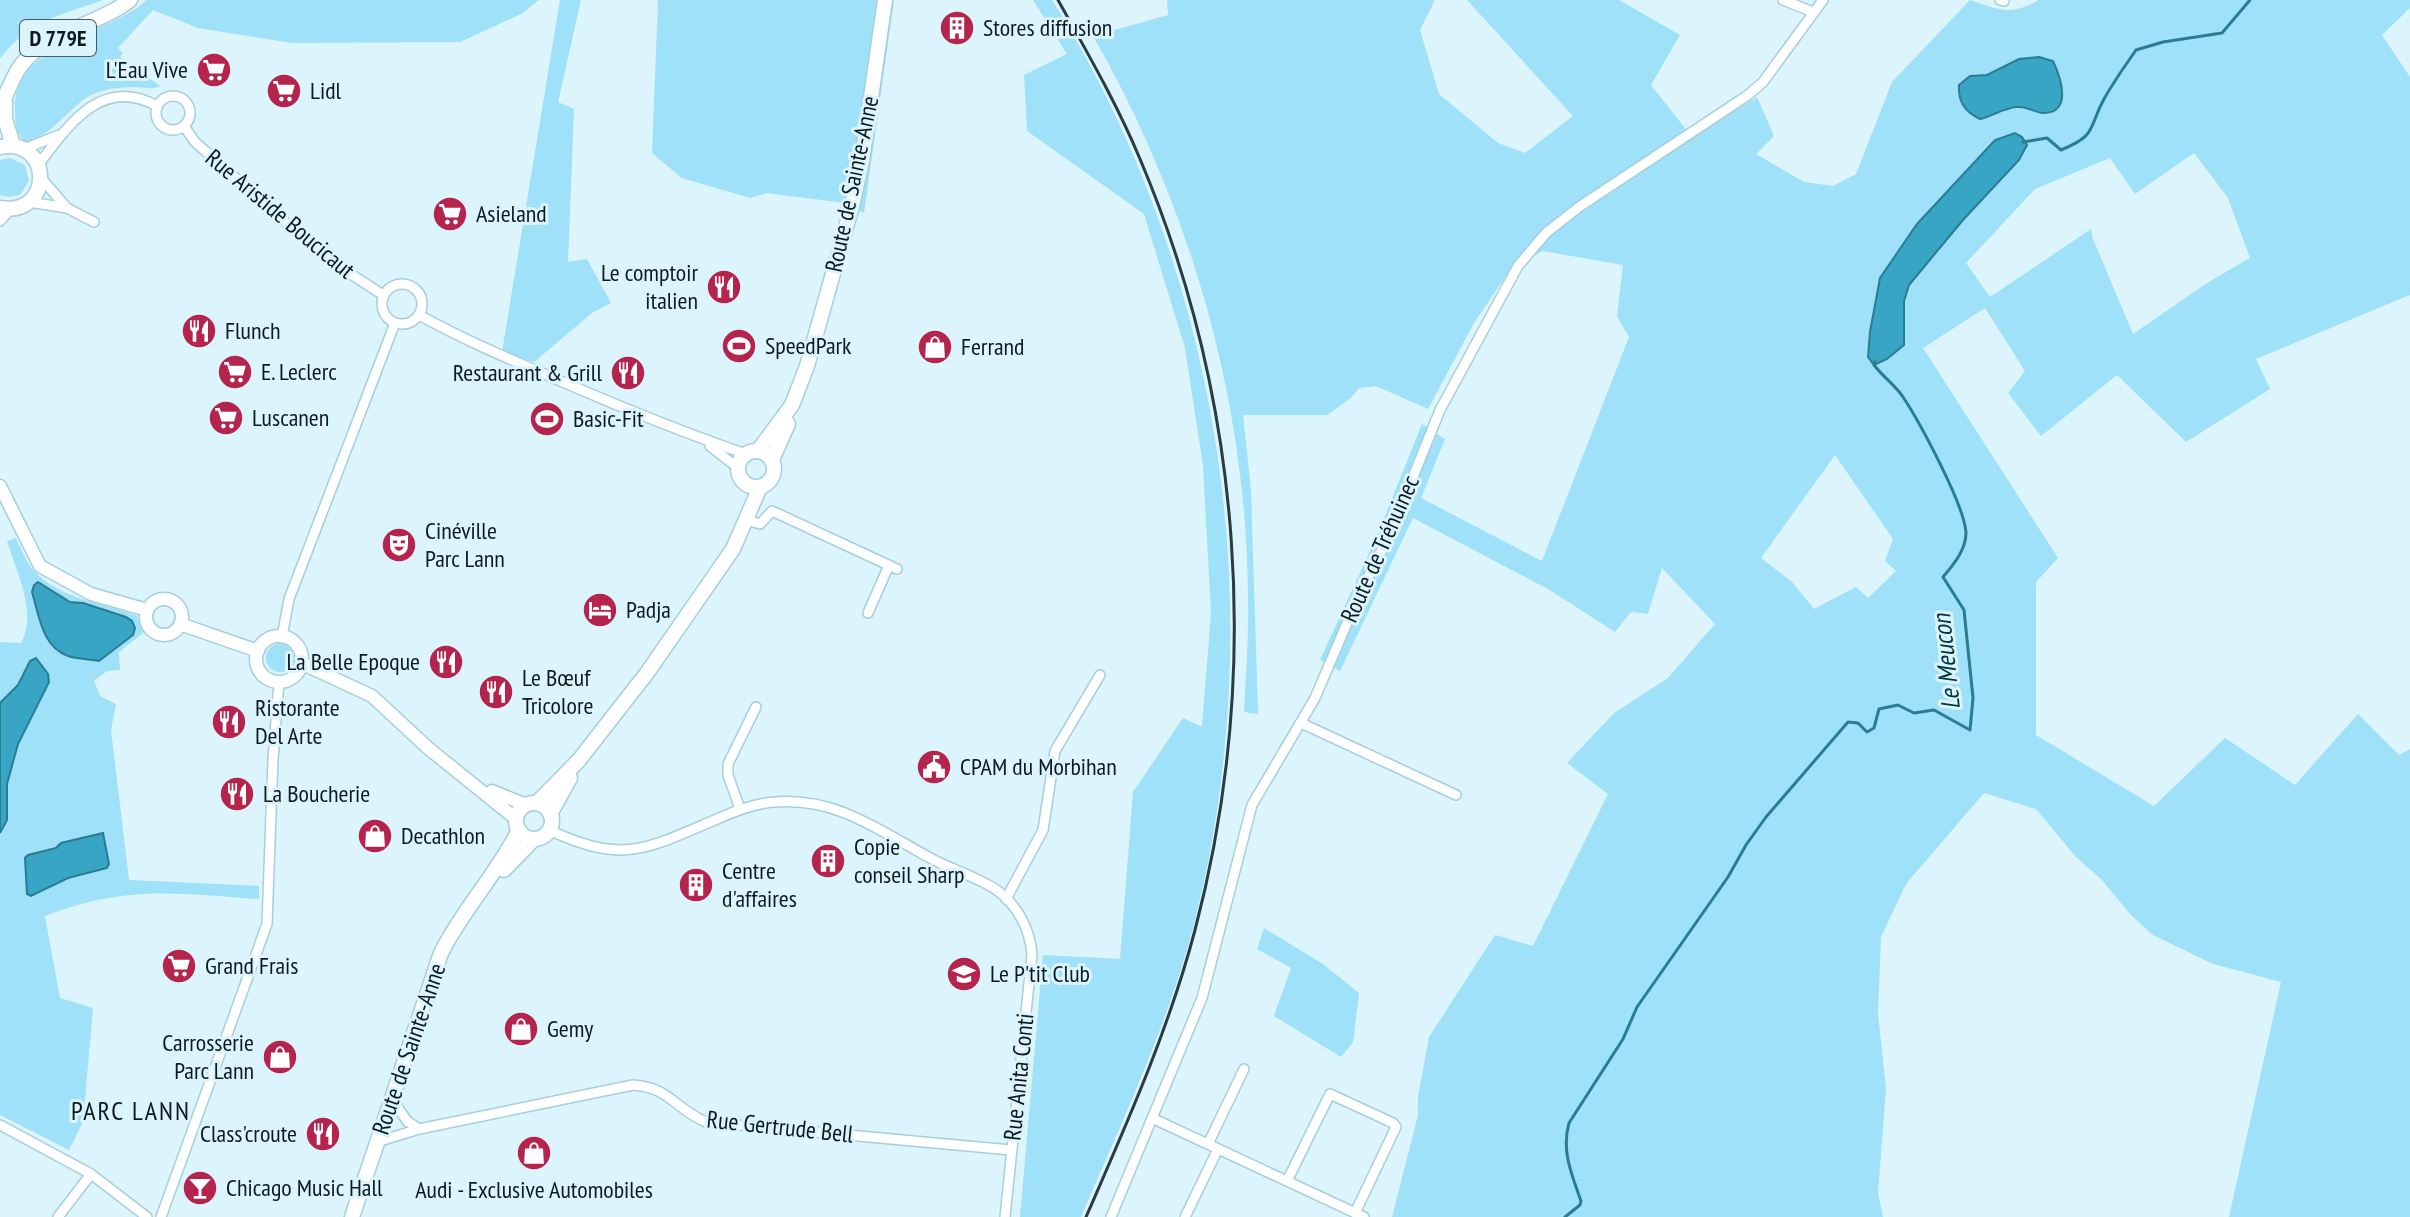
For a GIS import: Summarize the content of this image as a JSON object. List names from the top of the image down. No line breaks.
{"streets":{"main road":["D 779E","Route de Sainte-Anne"],"street":["Rue Aristide Boucicaut","Route de Tréhuinec","Rue Anita Conti","Rue Gertrude Bell"]},"crossings":[["Route de Sainte-Anne","Rue Anita Conti"],["Route de Sainte-Anne","Rue Gertrude Bell"],["Rue Anita Conti","Rue Gertrude Bell"]],"districts":["PARC LANN"],"water":["Le Meucon"],"places":{"building":["Stores diffusion","Copie conseil Sharp","Centre d'affaires"],"supermarket":["L'Eau Vive","Lidl","Asieland","E. Leclerc","Luscanen","Grand Frais"],"restaurant":["Le comptoir italien","Flunch","Restaurant & Grill","La Belle Epoque","Le Bœuf Tricolore","Ristorante Del Arte","La Boucherie","Class'croute"],"sports":["SpeedPark","Basic-Fit"],"shop":["Ferrand","Decathlon","Gemy","Carrosserie Parc Lann","Audi - Exclusive Automobiles"],"theatre":["Cinéville Parc Lann"],"hotel":["Padja"],"public building":["CPAM du Morbihan"],"school or university":["Le P'tit Club"],"bar":["Chicago Music Hall"]}}
